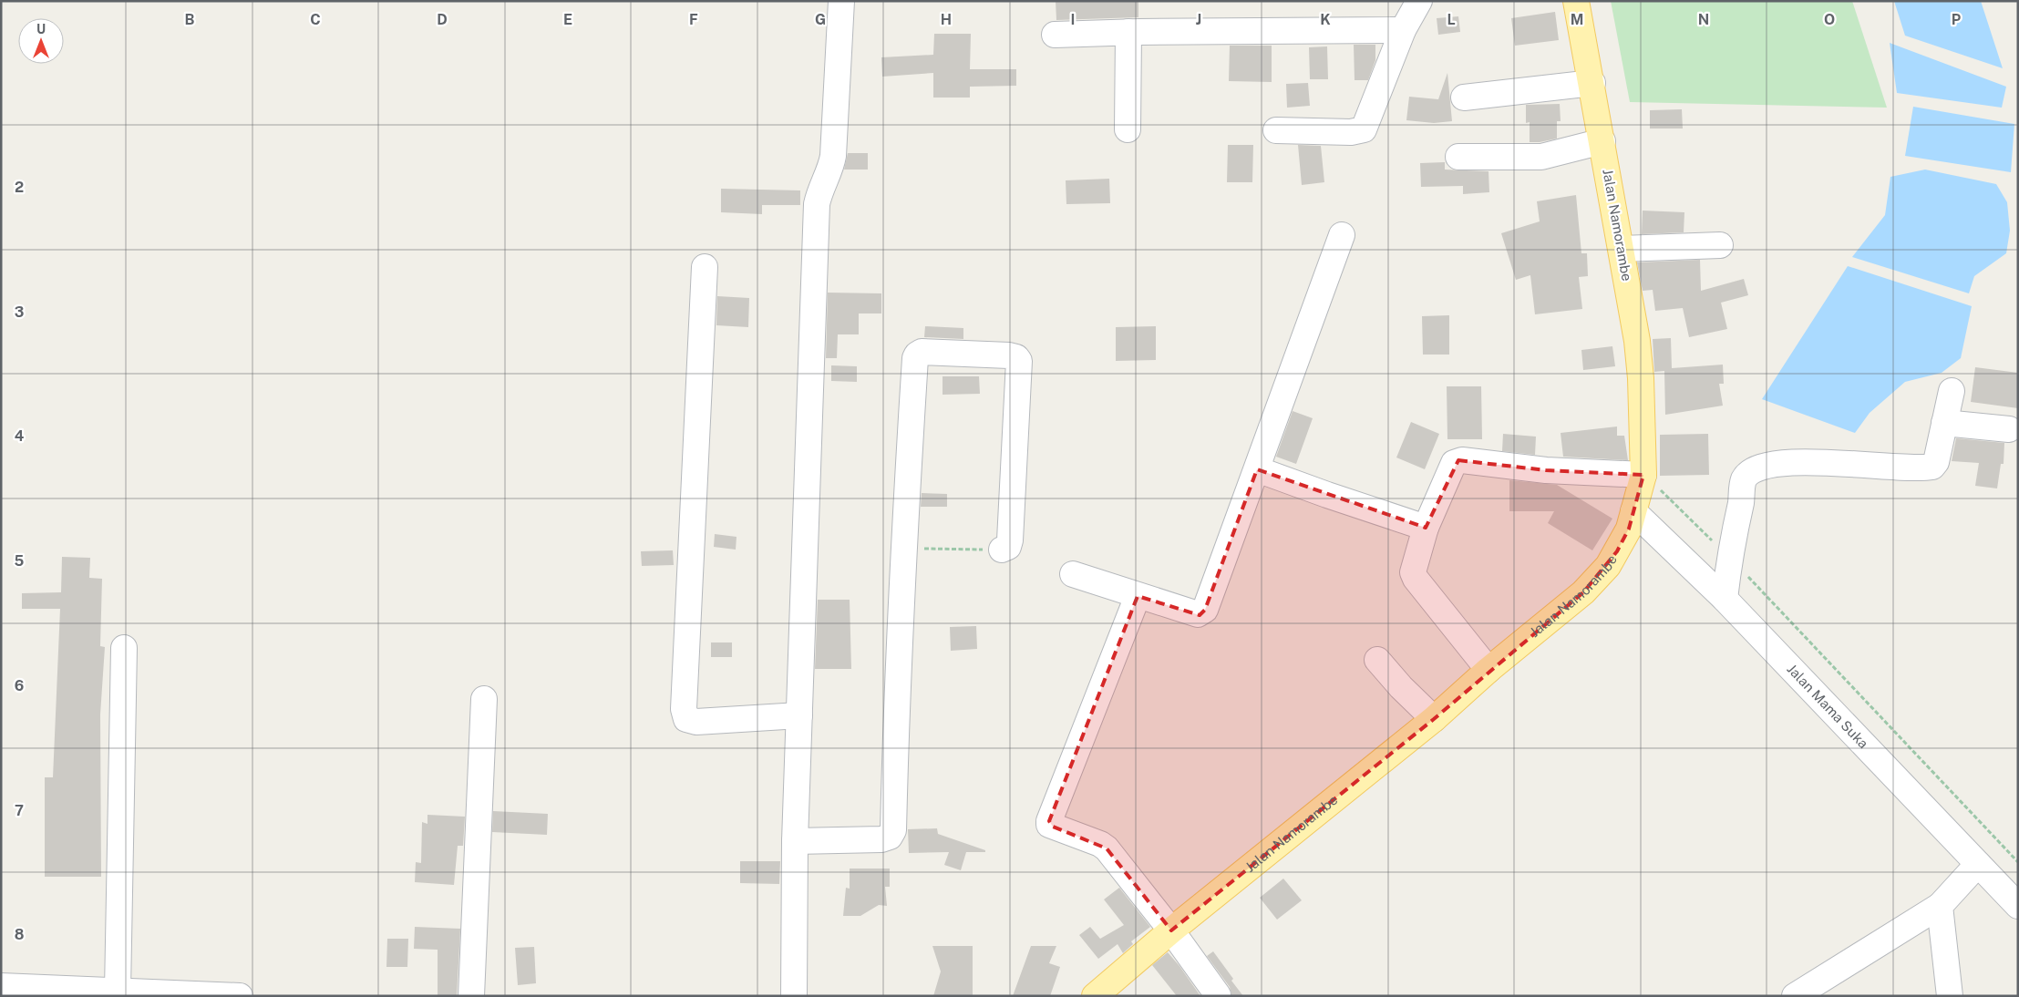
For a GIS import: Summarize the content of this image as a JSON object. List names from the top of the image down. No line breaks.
{"streets":{"main road":["Jalan Namorambe"],"street":["Jalan Mama Suka"]},"crossings":[["Jalan Namorambe","Jalan Mama Suka"]],"north":"top","grid":{"columns":["B","C","D","E","F","G","H","I","J","K","L","M","N","O","P"],"rows":["2","3","4","5","6","7","8"]}}
